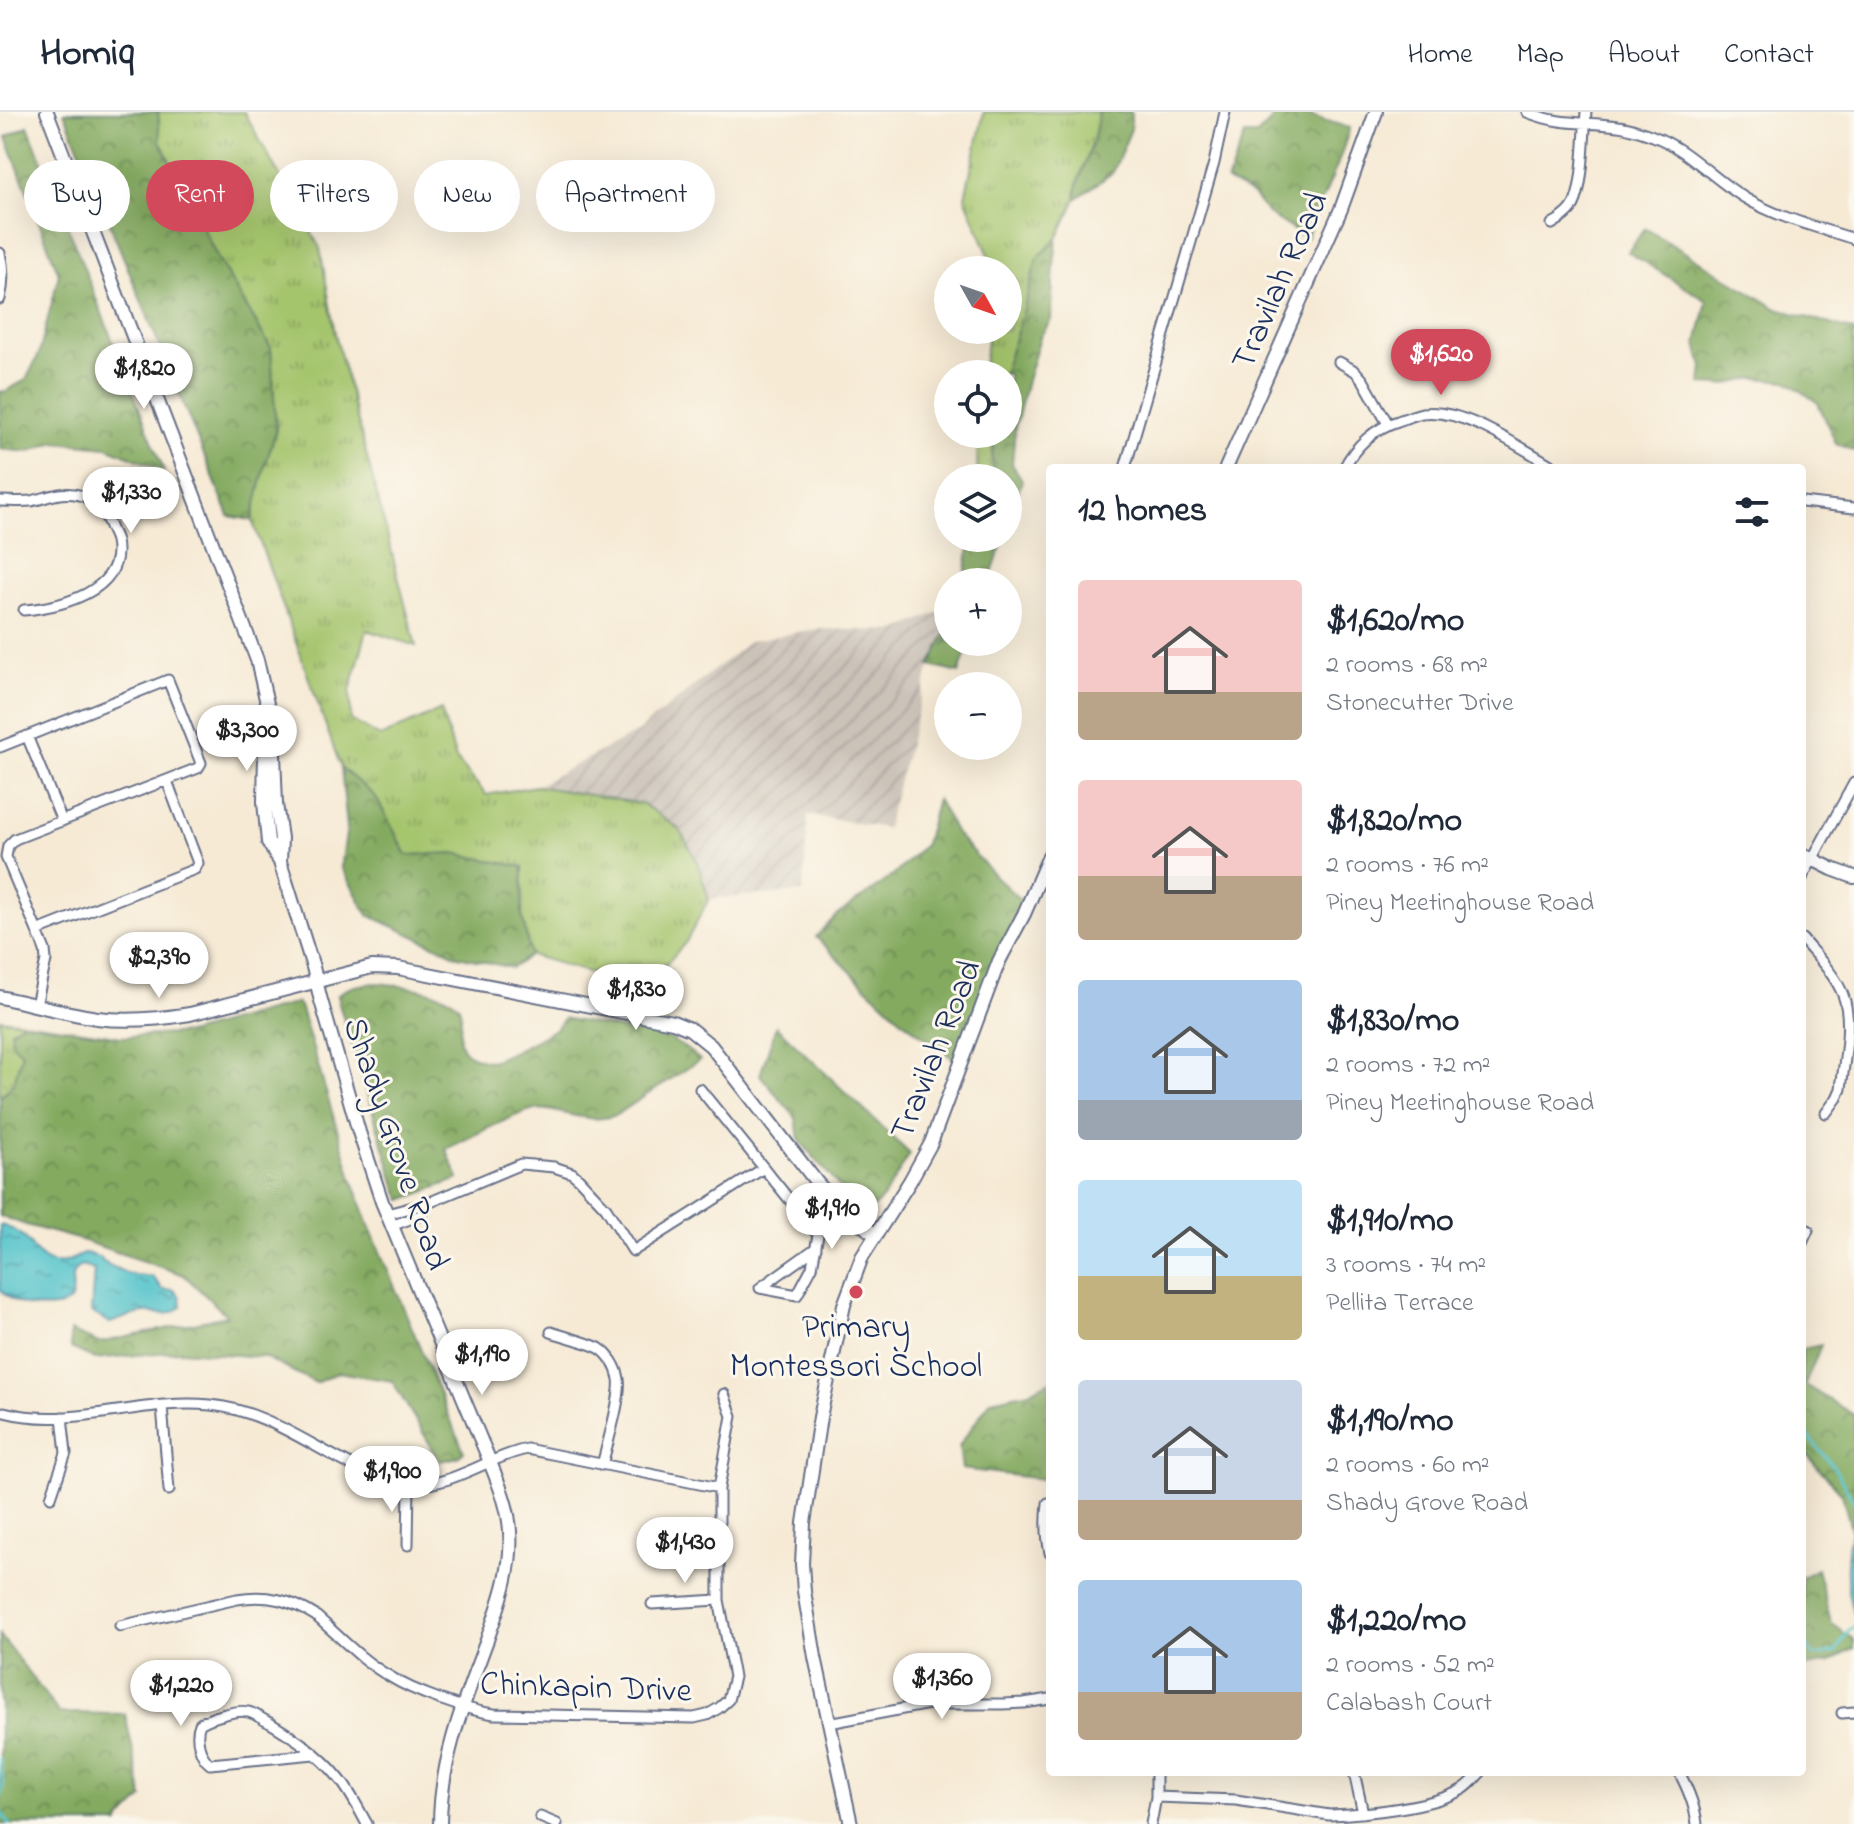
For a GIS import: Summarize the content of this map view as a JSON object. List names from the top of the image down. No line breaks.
{"streets":{"main road":["Travilah Road","Shady Grove Road"],"street":["Chinkapin Drive"]},"crossings":[["Shady Grove Road","Chinkapin Drive"]],"places":["Primary Montessori School"],"north":"bottom right","page":{"header":"Homiq","nav":["Home","Map","About","Contact"],"chip":["Buy","Rent","Filters","New","Apartment"],"map_buttons":["+","−"],"price":["$1,620","$1,820","$1,330","$3,300","$2,390","$1,830","$1,910","$1,190","$1,900","$1,430","$1,360","$1,220"],"heading":"12 homes","list":[{"name":"$1,620/mo","note":"2 rooms · 68 m² · Stonecutter Drive"},{"name":"$1,820/mo","note":"2 rooms · 76 m² · Piney Meetinghouse Road"},{"name":"$1,830/mo","note":"2 rooms · 72 m² · Piney Meetinghouse Road"},{"name":"$1,910/mo","note":"3 rooms · 74 m² · Pellita Terrace"},{"name":"$1,190/mo","note":"2 rooms · 60 m² · Shady Grove Road"},{"name":"$1,220/mo","note":"2 rooms · 52 m² · Calabash Court"}]}}
